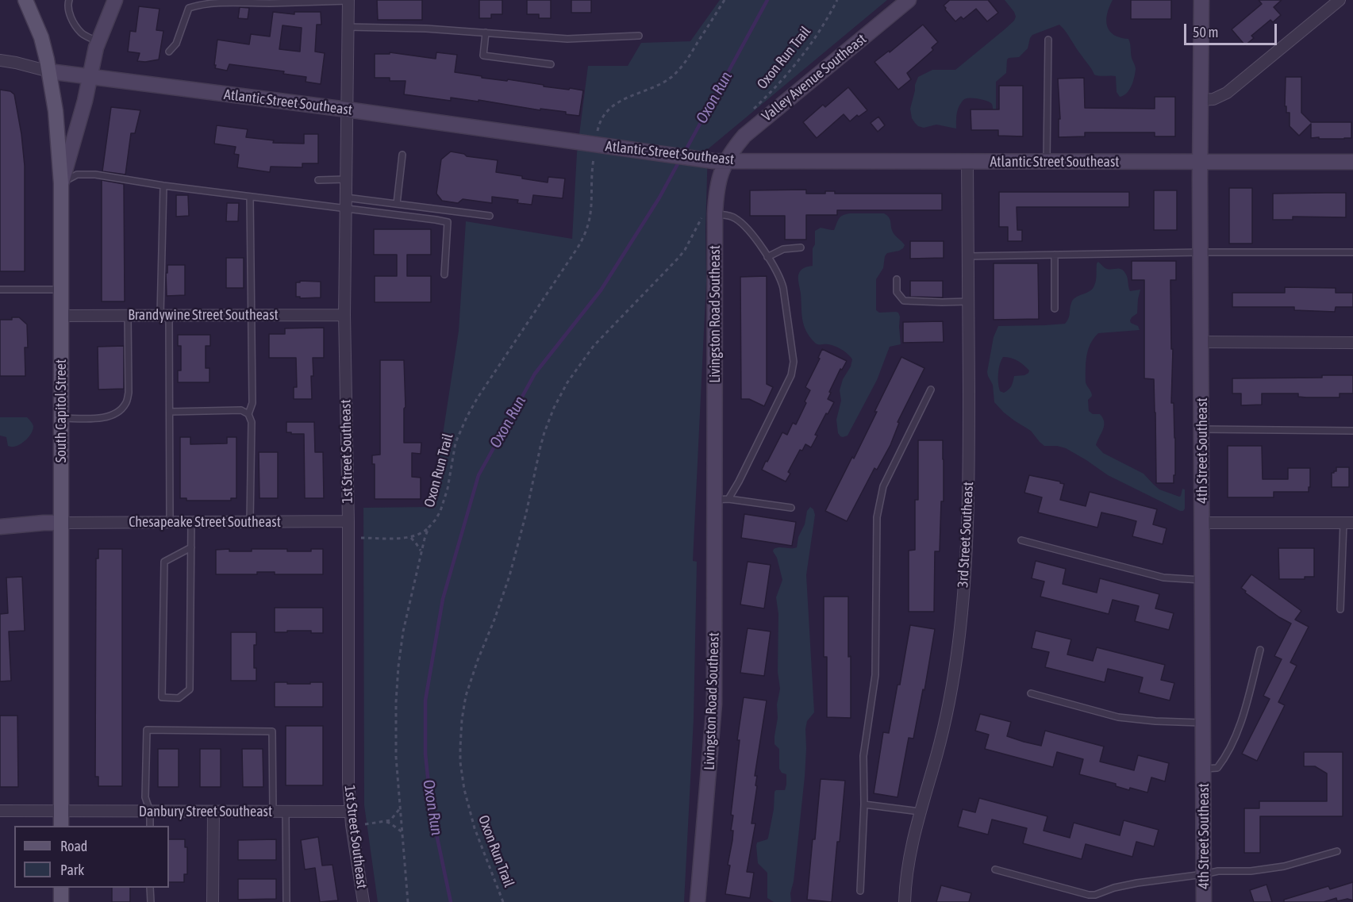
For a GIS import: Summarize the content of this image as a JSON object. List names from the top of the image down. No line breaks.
{"streets":{"main road":["South Capitol Street"],"street":["Valley Avenue Southeast","Atlantic Street Southeast","Livingston Road Southeast","Brandywine Street Southeast","4th Street Southeast","1st Street Southeast","Chesapeake Street Southeast","3rd Street Southeast","Danbury Street Southeast"],"path":["Oxon Run Trail"]},"crossings":[["Valley Avenue Southeast","Atlantic Street Southeast"],["Valley Avenue Southeast","Livingston Road Southeast"],["Atlantic Street Southeast","Livingston Road Southeast"],["Atlantic Street Southeast","South Capitol Street"],["Atlantic Street Southeast","4th Street Southeast"],["Atlantic Street Southeast","1st Street Southeast"],["Atlantic Street Southeast","3rd Street Southeast"],["Brandywine Street Southeast","South Capitol Street"],["Brandywine Street Southeast","1st Street Southeast"],["South Capitol Street","Chesapeake Street Southeast"],["South Capitol Street","Danbury Street Southeast"],["1st Street Southeast","Chesapeake Street Southeast"],["1st Street Southeast","Danbury Street Southeast"]],"water":["Oxon Run"],"legend":["Road","Park"],"scale_bar":"50 m"}
